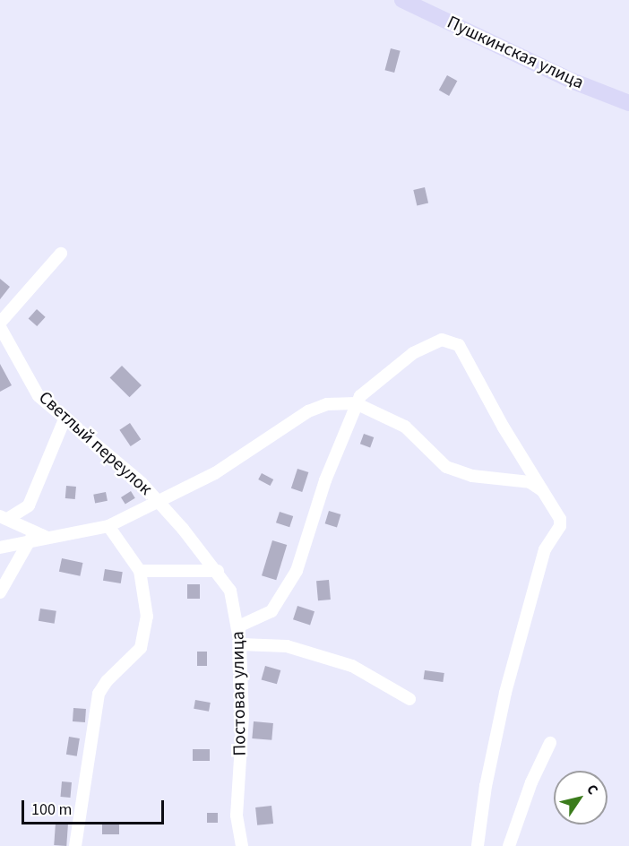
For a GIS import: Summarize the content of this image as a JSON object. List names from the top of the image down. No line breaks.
{"streets":{"main road":["Пушкинская улица"],"street":["Светлый переулок","Постовая улица"]},"crossings":[["Светлый переулок","Постовая улица"]],"scale_bar":"100 m","north":"top right"}
